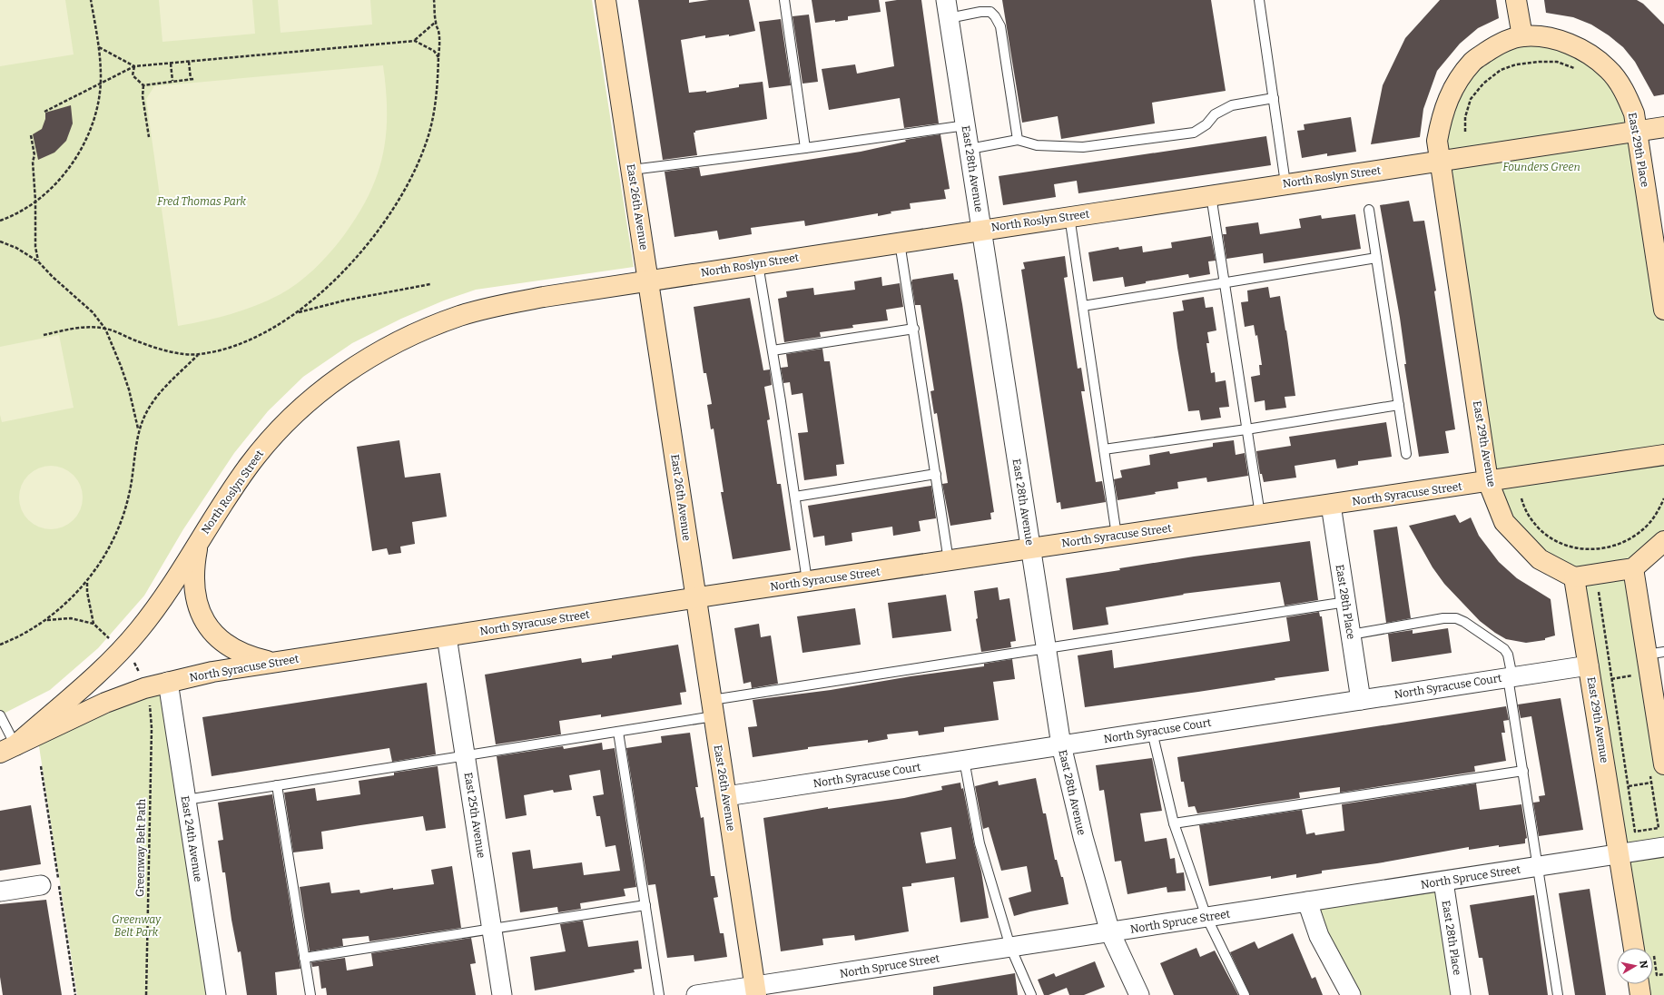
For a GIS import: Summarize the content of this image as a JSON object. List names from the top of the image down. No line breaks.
{"streets":{"street":["East 29th Place","East 28th Avenue","North Roslyn Street","East 26th Avenue","East 29th Avenue","North Syracuse Street","East 28th Place","North Syracuse Court","East 25th Avenue","East 24th Avenue","North Spruce Street"],"path":["Greenway Belt Path"]},"crossings":[["East 29th Place","North Roslyn Street"],["East 29th Place","East 29th Avenue"],["East 28th Avenue","North Roslyn Street"],["East 28th Avenue","North Syracuse Street"],["East 28th Avenue","North Syracuse Court"],["East 28th Avenue","North Spruce Street"],["North Roslyn Street","East 26th Avenue"],["North Roslyn Street","East 29th Avenue"],["North Roslyn Street","North Syracuse Street"],["East 26th Avenue","North Syracuse Street"],["East 26th Avenue","North Syracuse Court"],["East 26th Avenue","North Spruce Street"],["East 29th Avenue","North Syracuse Street"],["East 29th Avenue","North Syracuse Court"],["East 29th Avenue","North Spruce Street"],["North Syracuse Street","East 28th Place"],["North Syracuse Street","East 25th Avenue"],["North Syracuse Street","East 24th Avenue"],["East 28th Place","North Syracuse Court"],["East 28th Place","North Spruce Street"]],"parks":["Founders Green","Fred Thomas Park","Greenway Belt Park"],"north":"right"}
